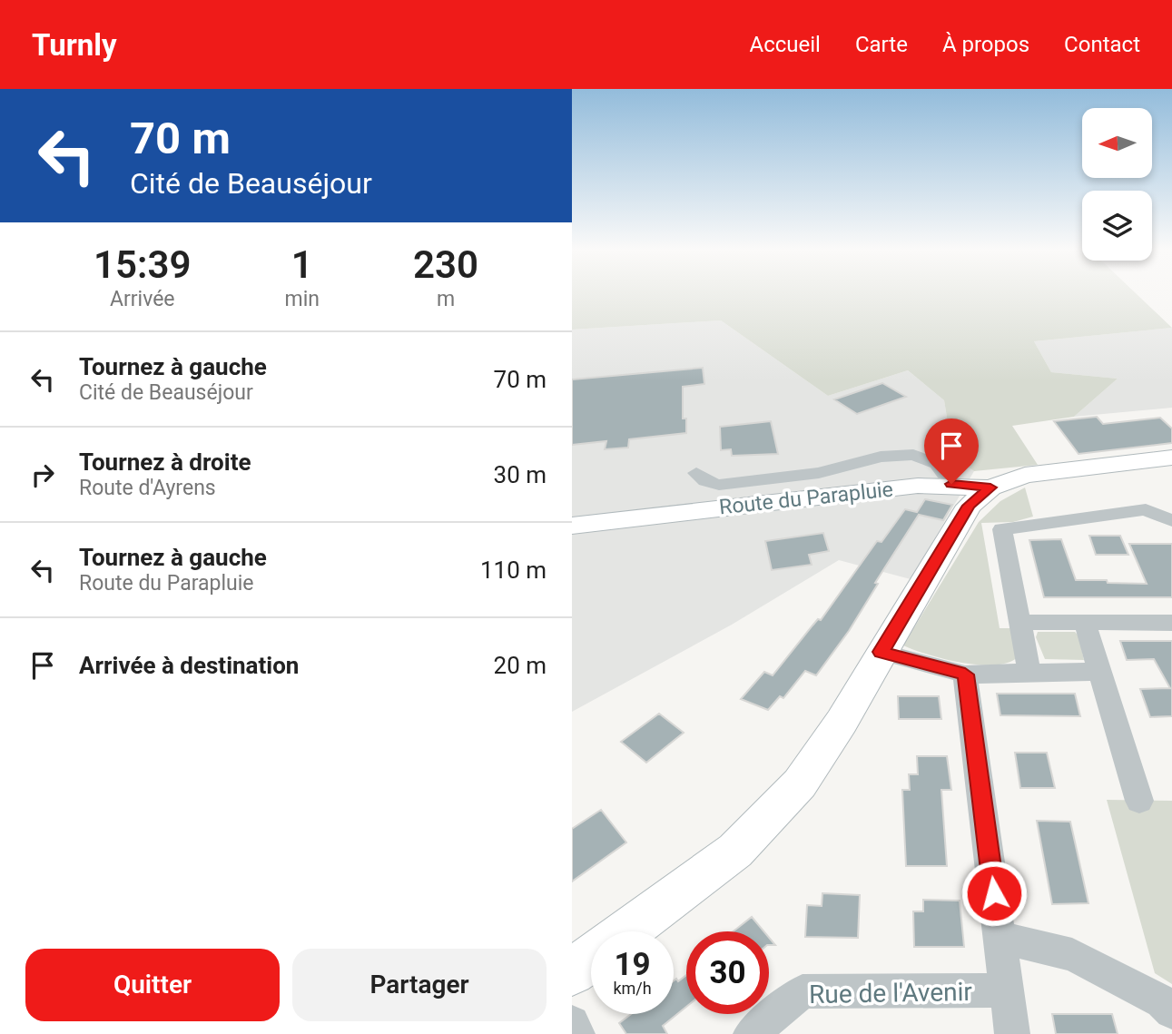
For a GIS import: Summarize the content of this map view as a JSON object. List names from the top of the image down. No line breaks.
{"streets":{"street":["Route du Parapluie","Rue de l'Avenir"]},"north":"left","page":{"header":"Turnly","nav":["Accueil","Carte","À propos","Contact"],"turn":["70 m","Cité de Beauséjour"],"eta":["15:39","Arrivée","1","min","230","m"],"list":[{"name":"Tournez à gauche","note":"Cité de Beauséjour","value":"70 m"},{"name":"Tournez à droite","note":"Route d'Ayrens","value":"30 m"},{"name":"Tournez à gauche","note":"Route du Parapluie","value":"110 m"},{"name":"Arrivée à destination","value":"20 m"}],"speed":"19 km/h","limit":"30","buttons":["Quitter","Partager"]}}
